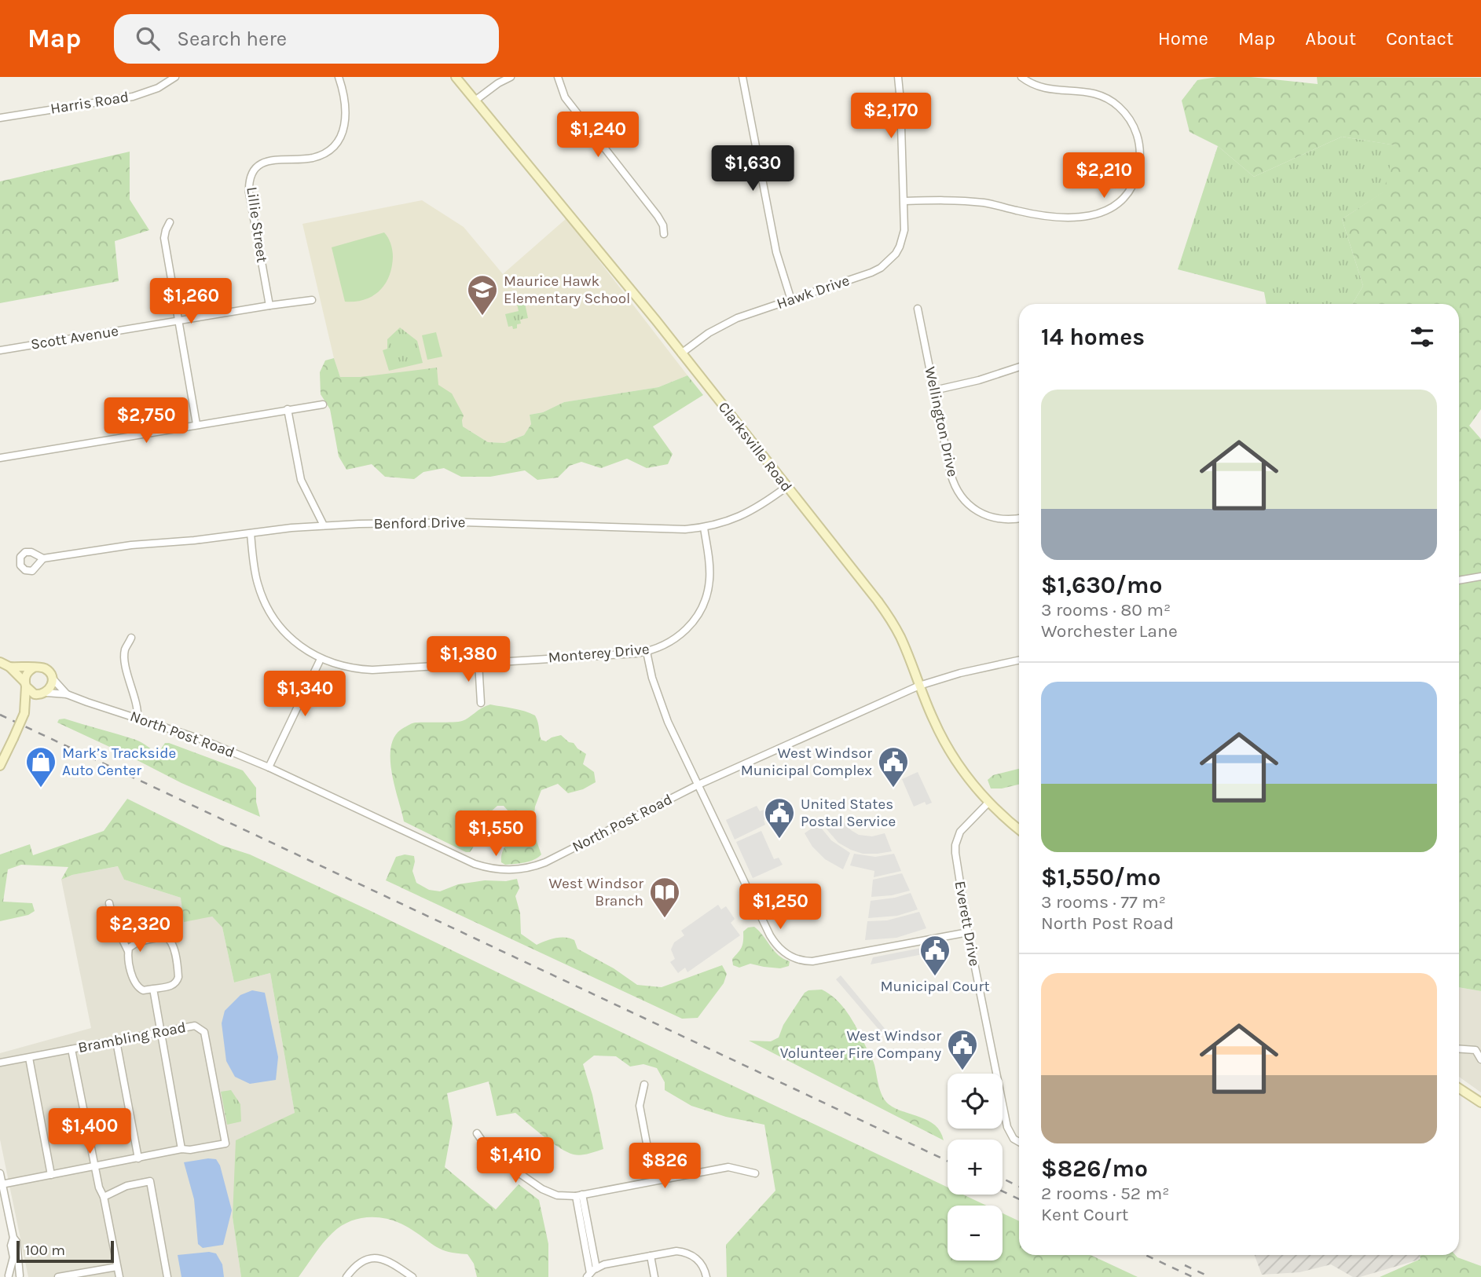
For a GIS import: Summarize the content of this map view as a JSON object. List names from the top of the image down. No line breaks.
{"streets":{"street":["Harris Road","Lillie Street","Hawk Drive","Scott Avenue","Wellington Drive","Clarksville Road","Benford Drive","Monterey Drive","North Post Road","Everett Drive","Brambling Road"]},"crossings":[["Lillie Street","Scott Avenue"],["Hawk Drive","Clarksville Road"],["Clarksville Road","Benford Drive"],["Clarksville Road","North Post Road"],["Clarksville Road","Everett Drive"],["Benford Drive","Monterey Drive"]],"places":{"school or university":["Maurice Hawk Elementary School"],"shop":["Mark’s Trackside Auto Center"],"public building":["West Windsor Municipal Complex","United States Postal Service","Municipal Court","West Windsor Volunteer Fire Company"],"library":["West Windsor Branch"]},"scale_bar":"100 m","page":{"header":"Map","search":"Search here","nav":["Home","Map","About","Contact"],"price":["$2,170","$1,240","$1,630","$2,210","$1,260","$2,750","$1,380","$1,340","$1,550","$1,250","$2,320","$1,400","$1,410","$826"],"heading":"14 homes","list":[{"name":"$1,630/mo","note":"3 rooms · 80 m² · Worchester Lane"},{"name":"$1,550/mo","note":"3 rooms · 77 m² · North Post Road"},{"name":"$826/mo","note":"2 rooms · 52 m² · Kent Court"}],"map_buttons":["+","−"],"scale":"100 m"}}
